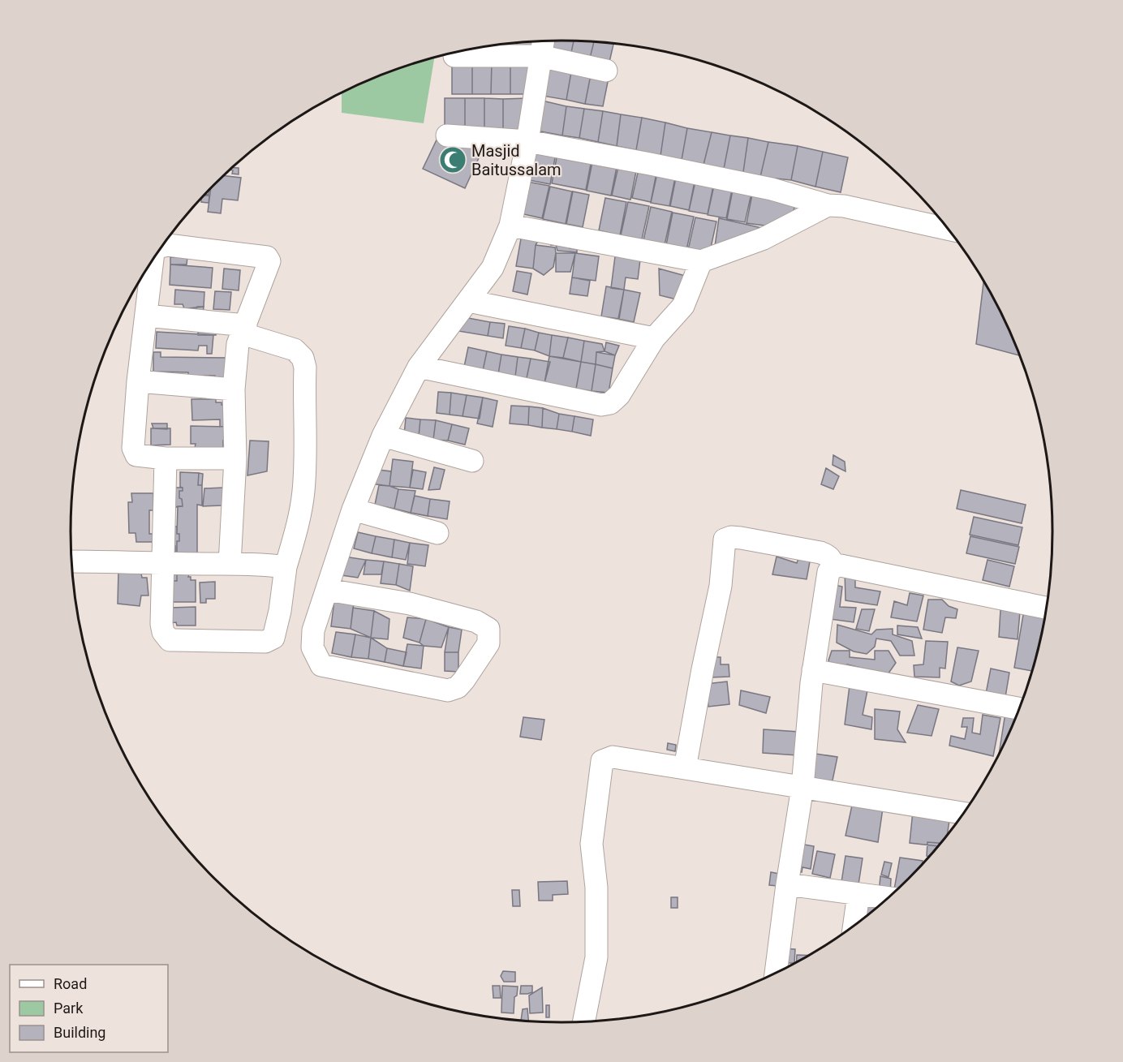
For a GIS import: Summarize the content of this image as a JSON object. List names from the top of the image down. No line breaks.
{"places":{"mosque":["Masjid Baitussalam"]},"legend":["Road","Park","Building"]}
